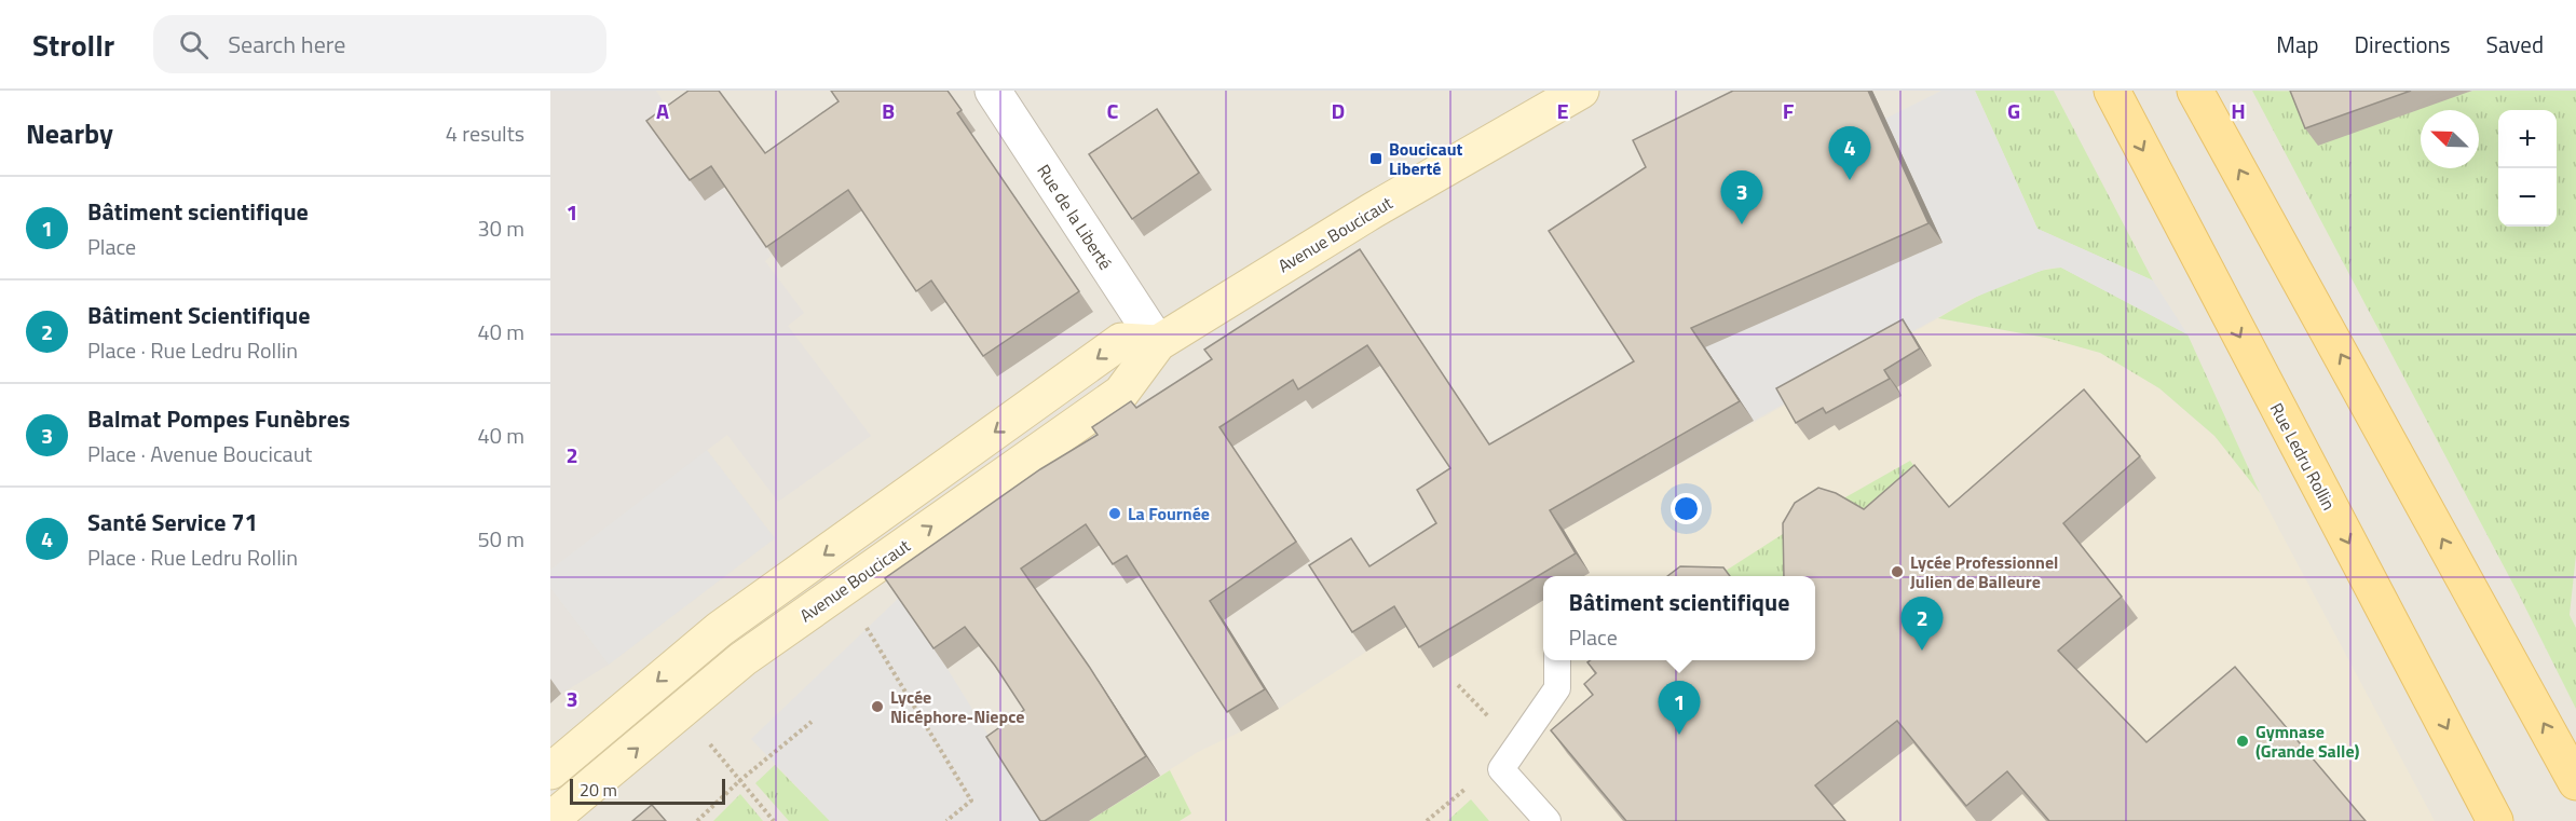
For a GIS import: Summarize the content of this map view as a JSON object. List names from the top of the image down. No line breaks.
{"streets":{"main road":["Avenue Boucicaut","Rue Ledru Rollin"],"street":["Rue de la Liberté"]},"crossings":[["Rue de la Liberté","Avenue Boucicaut"]],"places":{"transit":["Boucicaut Liberté"],"other":["La Fournée","Lycée Professionnel Julien de Balleure","Lycée Nicéphore-Niepce","Gymnase (Grande Salle)"]},"scale_bar":"20 m","north":"top left","page":{"header":"Strollr","search":"Search here","nav":["Map","Directions","Saved"],"heading":["Nearby","4 results"],"map_buttons":["+","−"],"pins":["4","3","2","1"],"list":[{"mark":"1","name":"Bâtiment scientifique","note":"Place","value":"30 m"},{"mark":"2","name":"Bâtiment Scientifique","note":"Place · Rue Ledru Rollin","value":"40 m"},{"mark":"3","name":"Balmat Pompes Funèbres","note":"Place · Avenue Boucicaut","value":"40 m"},{"mark":"4","name":"Santé Service 71","note":"Place · Rue Ledru Rollin","value":"50 m"}],"popup":["Bâtiment scientifique","Place"],"scale":"20 m"},"grid":{"columns":["A","B","C","D","E","F","G","H"],"rows":["1","2","3"]}}
